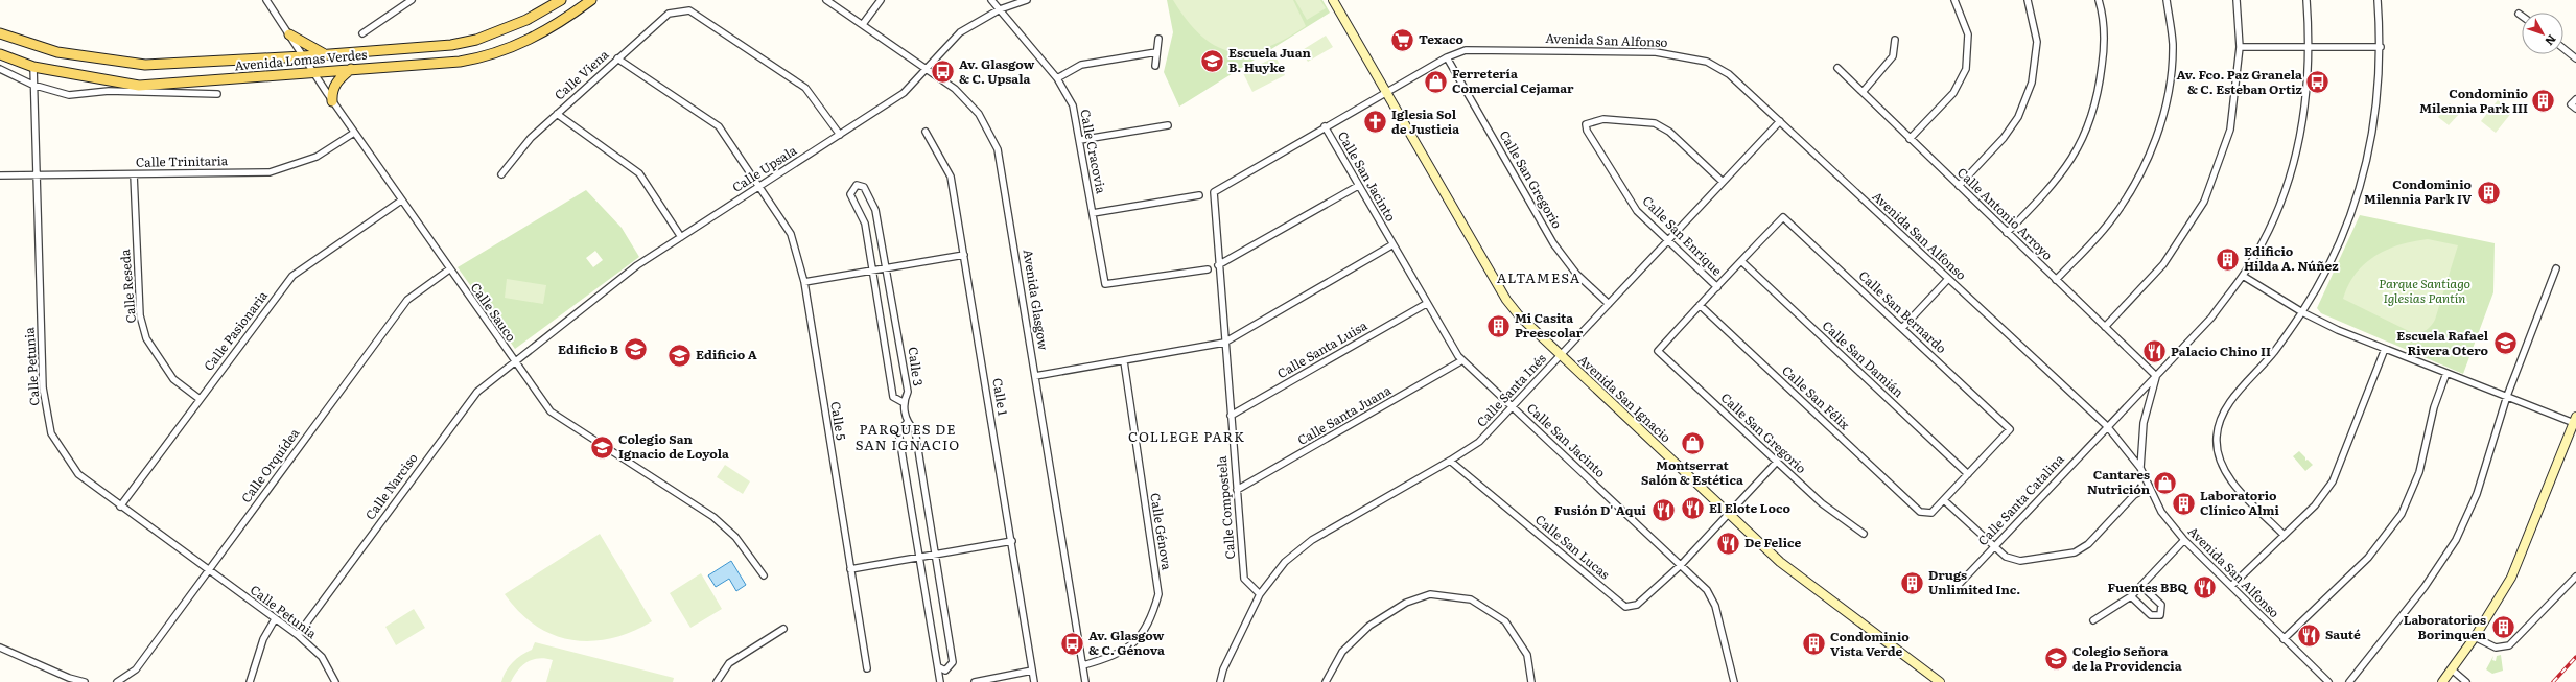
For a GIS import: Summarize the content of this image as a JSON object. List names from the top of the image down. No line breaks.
{"streets":{"main road":["Avenida Lomas Verdes"],"street":["Avenida San Alfonso","Calle Viena","Calle Cracovia","Calle Trinitaria","Calle Upsala","Calle San Jacinto","Calle San Gregorio","Calle Antonio Arroyo","Calle San Enrique","Calle Reseda","Avenida Glasgow","Calle Sauco","Calle San Bernardo","Calle Pasionaria","Calle Santa Luisa","Calle San Damián","Calle Petunia","Calle 3","Calle Santa Inés","Calle 1","Calle San Félix","Avenida San Ignacio","Calle Santa Juana","Calle 5","Calle Orquídea","Calle Narciso","Calle Santa Catalina","Calle Compostela","Calle Génova","Calle San Lucas"]},"crossings":[["Avenida San Alfonso","Calle San Jacinto"],["Avenida San Alfonso","Calle San Gregorio"],["Avenida San Alfonso","Calle Santa Inés"],["Avenida San Alfonso","Avenida San Ignacio"],["Avenida San Alfonso","Calle Santa Catalina"],["Avenida San Alfonso","Calle Compostela"],["Avenida Lomas Verdes","Calle Sauco"],["Avenida Lomas Verdes","Calle Petunia"],["Calle Viena","Calle Upsala"],["Calle Viena","Calle 5"],["Calle Cracovia","Calle Upsala"],["Calle Trinitaria","Calle Reseda"],["Calle Trinitaria","Calle Sauco"],["Calle Trinitaria","Calle Petunia"],["Calle Upsala","Avenida Glasgow"],["Calle Upsala","Calle Sauco"],["Calle Upsala","Calle 5"],["Calle Upsala","Calle Narciso"],["Calle San Jacinto","Calle Santa Luisa"],["Calle San Jacinto","Calle Santa Inés"],["Calle San Jacinto","Calle Santa Juana"],["Calle San Jacinto","Calle San Lucas"],["Calle San Gregorio","Calle Santa Inés"],["Calle San Gregorio","Calle San Félix"],["Calle San Gregorio","Calle San Lucas"],["Calle Antonio Arroyo","Calle Santa Catalina"],["Calle San Enrique","Calle Santa Inés"],["Calle Reseda","Calle Pasionaria"],["Avenida Glasgow","Calle Génova"],["Calle Sauco","Calle Pasionaria"],["Calle Sauco","Calle Orquídea"],["Calle Sauco","Calle Narciso"],["Calle San Bernardo","Calle San Damián"],["Calle Pasionaria","Calle Petunia"],["Calle Santa Luisa","Calle Compostela"],["Calle Petunia","Calle Orquídea"],["Calle Petunia","Calle Narciso"],["Calle Santa Inés","Avenida San Ignacio"],["Calle Santa Inés","Calle Compostela"],["Calle Santa Inés","Calle San Lucas"],["Avenida San Ignacio","Calle San Lucas"],["Calle Santa Juana","Calle Compostela"]],"districts":["ALTAMESA","PARQUES DE SAN IGNACIO","COLLEGE PARK"],"parks":["Parque Santiago Iglesias Pantín"],"places":{"supermarket":["Texaco"],"school or university":["Escuela Juan B. Huyke","Escuela Rafael Rivera Otero","Edificio B","Edificio A","Colegio San Ignacio de Loyola","Colegio Señora de la Providencia"],"bus stop":["Av. Glasgow & C. Upsala","Av. Fco. Paz Granela & C. Esteban Ortiz","Av. Glasgow & C. Génova"],"shop":["Ferretería Comercial Cejamar","Montserrat Salón & Estética","Cantares Nutrición"],"building":["Condominio Milennia Park III","Condominio Milennia Park IV","Edificio Hilda A. Núñez","Mi Casita Preescolar","Laboratorio Clínico Almi","Drugs Unlimited Inc.","Laboratorios Borinquen","Condominio Vista Verde"],"church":["Iglesia Sol de Justicia"],"restaurant":["Palacio Chino II","El Elote Loco","Fusión D' Aqui","De Felice","Fuentes BBQ","Sauté"]},"north":"bottom right"}
